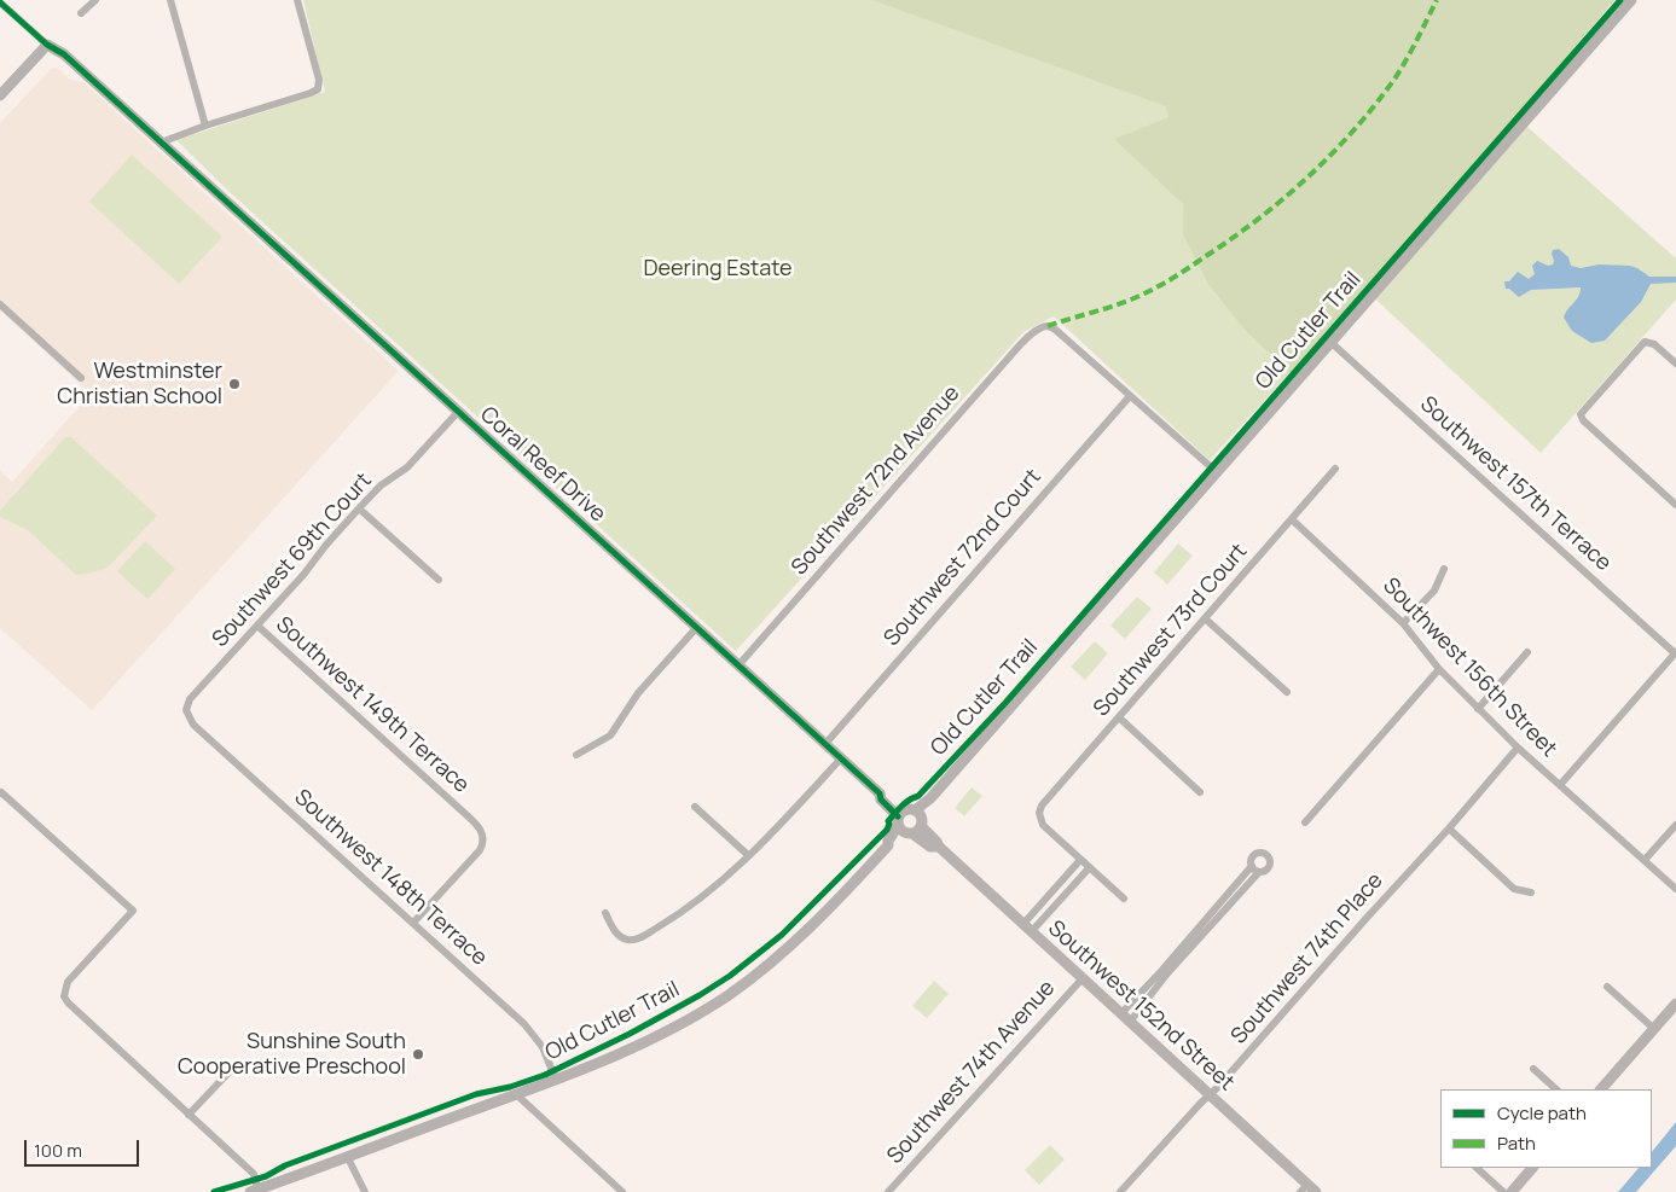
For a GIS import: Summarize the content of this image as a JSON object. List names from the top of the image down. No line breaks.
{"streets":{"main road":["Coral Reef Drive","Southwest 152nd Street"],"street":["Southwest 72nd Avenue","Southwest 157th Terrace","Southwest 72nd Court","Southwest 69th Court","Southwest 73rd Court","Southwest 156th Street","Southwest 149th Terrace","Southwest 148th Terrace","Southwest 74th Place","Southwest 74th Avenue"],"cycle path":["Old Cutler Trail"]},"crossings":[["Coral Reef Drive","Southwest 72nd Avenue"],["Coral Reef Drive","Southwest 72nd Court"],["Coral Reef Drive","Southwest 69th Court"],["Coral Reef Drive","Southwest 152nd Street"],["Southwest 72nd Avenue","Southwest 72nd Court"],["Southwest 69th Court","Southwest 149th Terrace"],["Southwest 69th Court","Southwest 148th Terrace"],["Southwest 73rd Court","Southwest 156th Street"],["Southwest 156th Street","Southwest 74th Place"],["Southwest 149th Terrace","Southwest 148th Terrace"],["Southwest 74th Place","Southwest 152nd Street"],["Southwest 152nd Street","Southwest 74th Avenue"]],"parks":["Deering Estate"],"places":["Westminster Christian School","Sunshine South Cooperative Preschool"],"legend":["Cycle path","Path"],"scale_bar":"100 m"}
